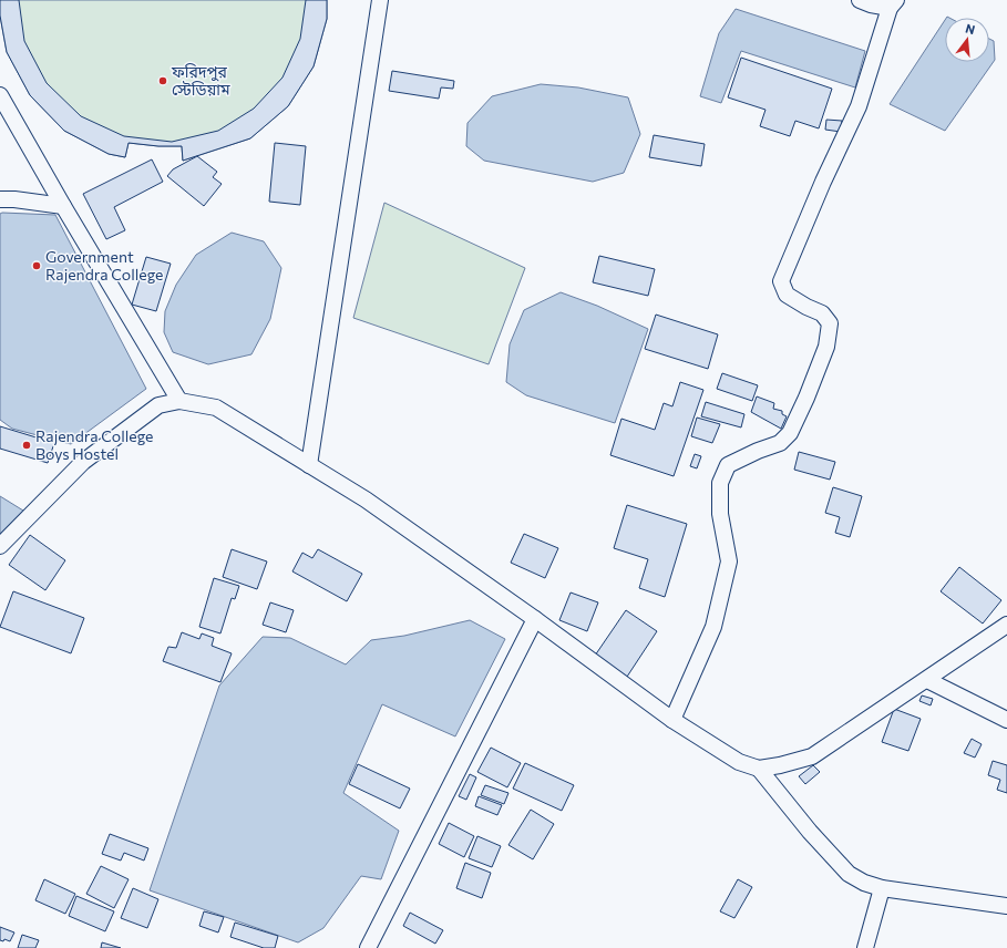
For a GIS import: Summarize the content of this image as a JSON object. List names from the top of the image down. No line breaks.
{"places":["ফরিদপুর স্টেডিয়াম","Government Rajendra College","Rajendra College Boys Hostel"],"north":"top"}
